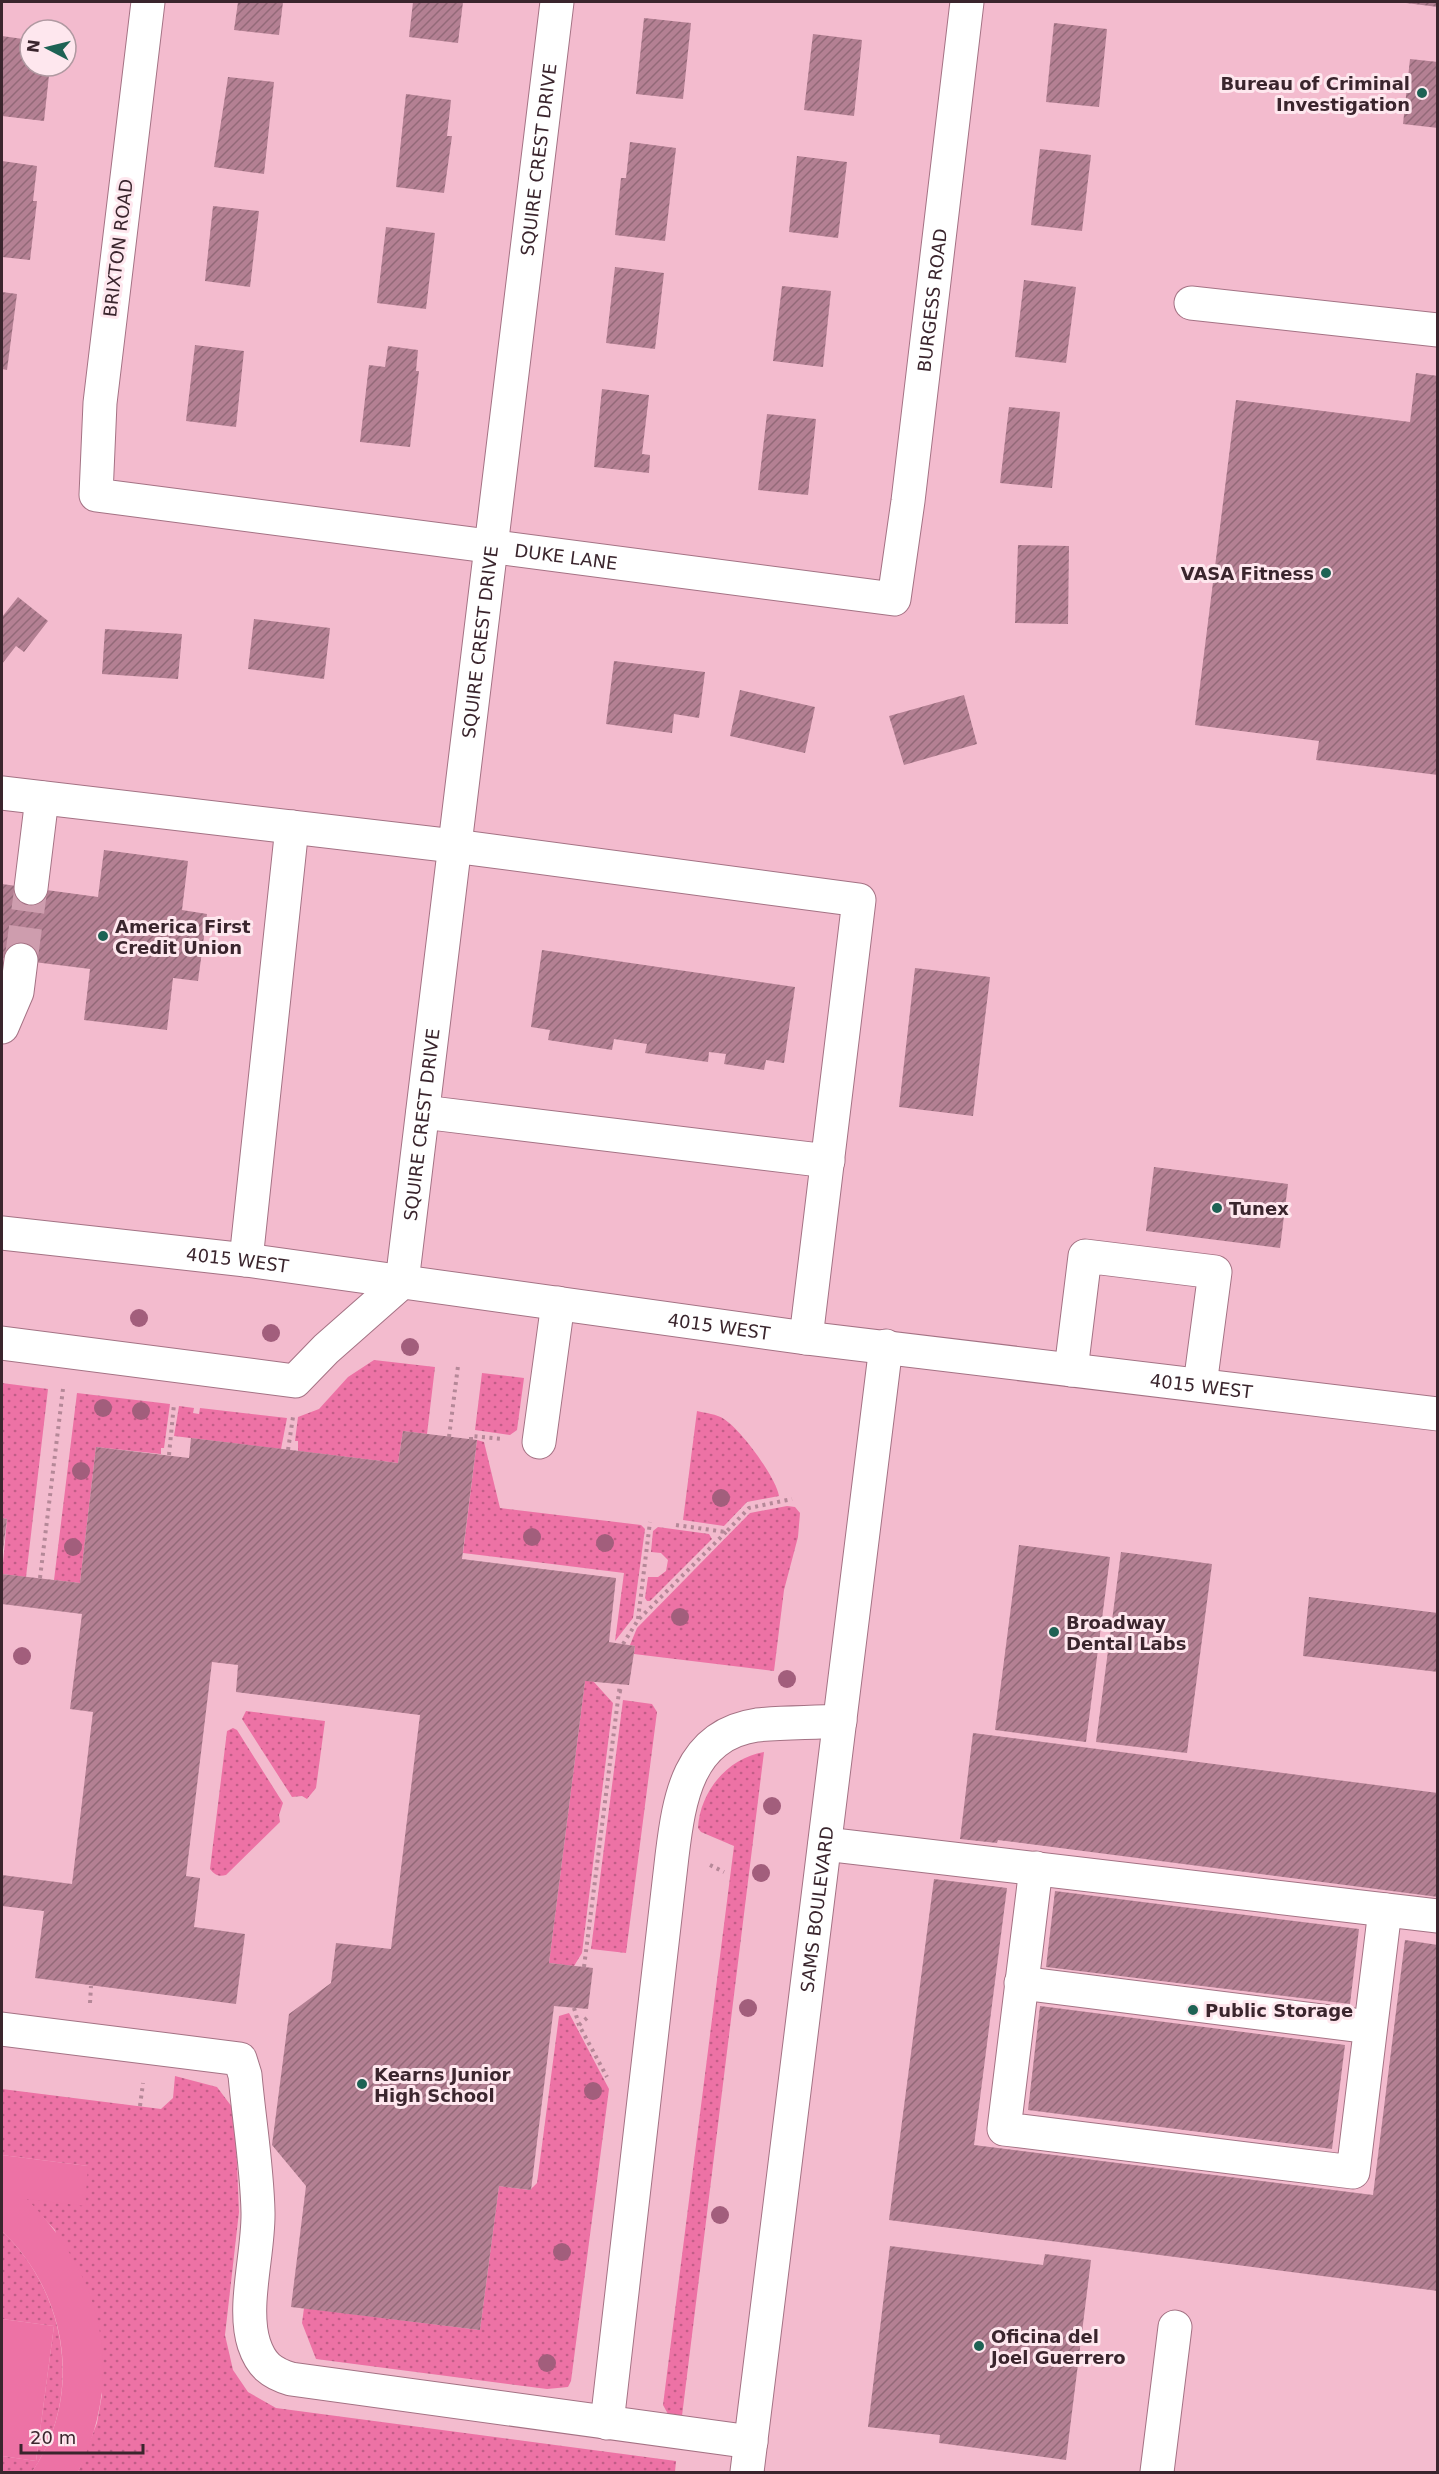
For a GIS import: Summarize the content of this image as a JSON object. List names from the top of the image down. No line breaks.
{"streets":{"street":["SQUIRE CREST DRIVE","BRIXTON ROAD","BURGESS ROAD","DUKE LANE","4015 WEST","SAMS BOULEVARD"]},"crossings":[["SQUIRE CREST DRIVE","DUKE LANE"],["SQUIRE CREST DRIVE","4015 WEST"],["BRIXTON ROAD","DUKE LANE"],["BURGESS ROAD","DUKE LANE"],["4015 WEST","SAMS BOULEVARD"]],"places":["Bureau of Criminal Investigation","VASA Fitness","America First Credit Union","Tunex","Broadway Dental Labs","Public Storage","Kearns Junior High School","Oficina del Joel Guerrero"],"scale_bar":"20 m","north":"left"}
